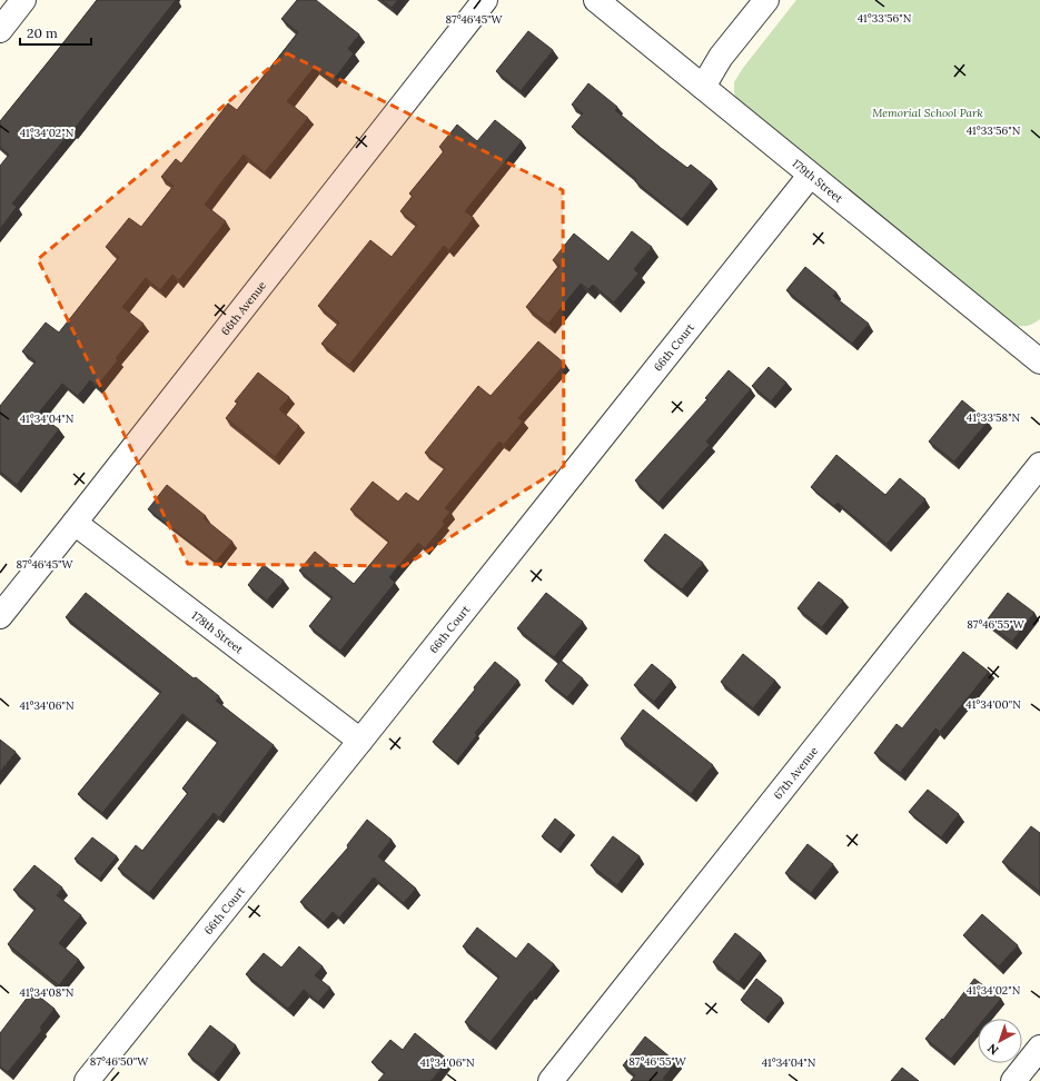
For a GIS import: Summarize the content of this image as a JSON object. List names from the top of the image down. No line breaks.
{"streets":{"street":["179th Street","66th Avenue","66th Court","178th Street","67th Avenue"]},"crossings":[["179th Street","66th Court"],["66th Avenue","178th Street"],["66th Court","178th Street"]],"parks":["Memorial School Park"],"scale_bar":"20 m","north":"bottom left","coordinates":["41°33'56\"N","87°46'45\"W","41°34'02\"N","41°33'58\"N","41°34'04\"N","87°46'55\"W","41°34'00\"N","41°34'06\"N","41°34'08\"N","87°46'50\"W"]}
